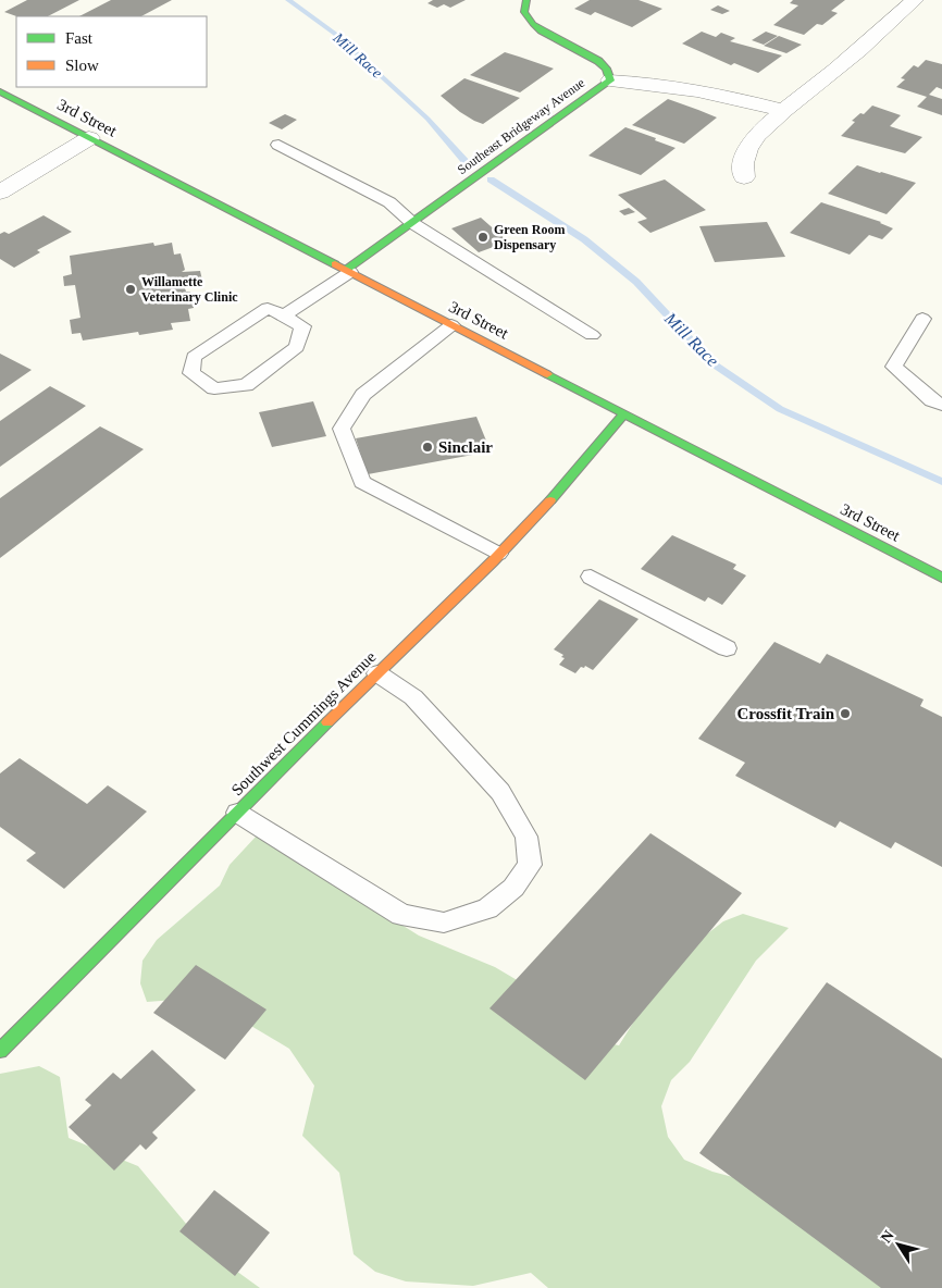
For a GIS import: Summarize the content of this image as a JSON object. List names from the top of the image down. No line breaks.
{"streets":{"main road":["3rd Street","Southeast Bridgeway Avenue","Southwest Cummings Avenue"]},"crossings":[["3rd Street","Southeast Bridgeway Avenue"],["3rd Street","Southwest Cummings Avenue"]],"water":["Mill Race"],"places":["Green Room Dispensary","Willamette Veterinary Clinic","Sinclair","Crossfit Train"],"legend":["Fast","Slow"],"north":"top left"}
